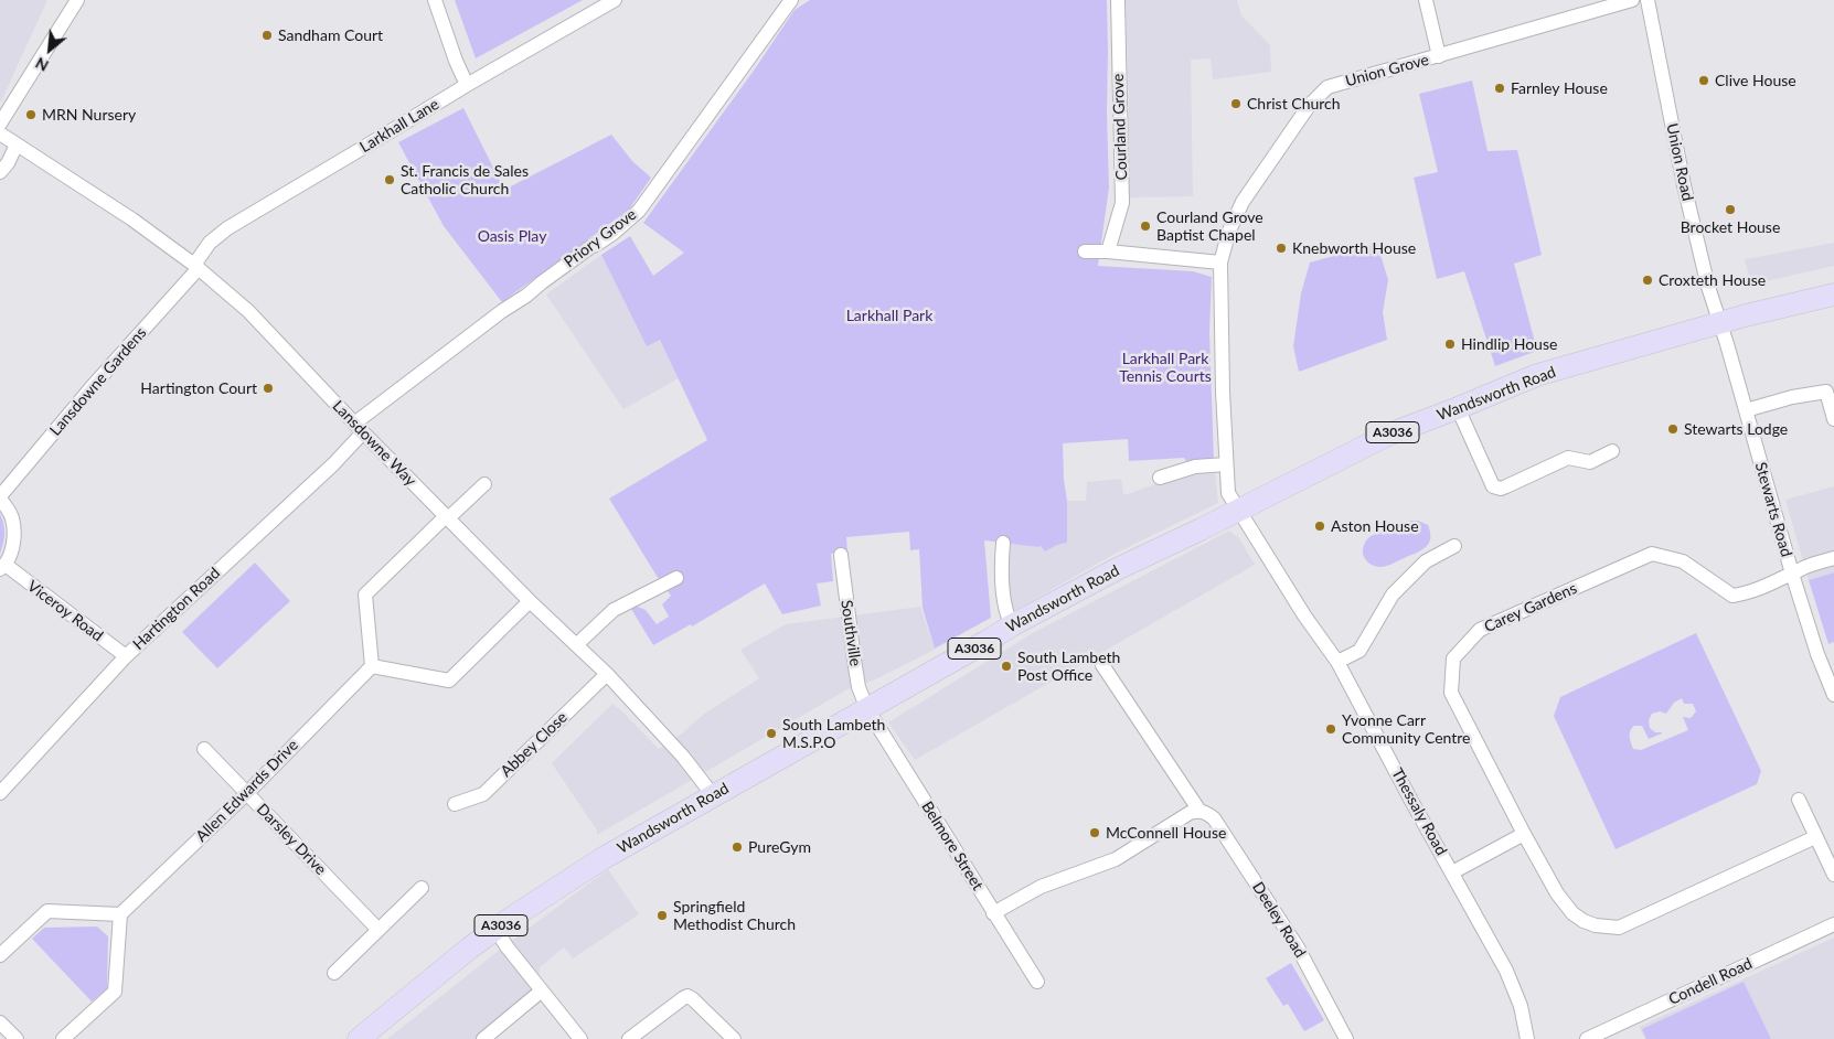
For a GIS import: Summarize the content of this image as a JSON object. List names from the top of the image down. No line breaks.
{"streets":{"main road":["Wandsworth Road","A3036"],"street":["Union Grove","Larkhall Lane","Courland Grove","Union Road","Priory Grove","Lansdowne Gardens","Lansdowne Way","Stewarts Road","Carey Gardens","Hartington Road","Viceroy Road","Southville","Abbey Close","Allen Edwards Drive","Thessaly Road","Darsley Drive","Belmore Street","Deeley Road","Condell Road"]},"crossings":[["Union Grove","Wandsworth Road"],["Union Grove","Thessaly Road"],["Larkhall Lane","Lansdowne Gardens"],["Larkhall Lane","Lansdowne Way"],["Union Road","Wandsworth Road"],["Union Road","Stewarts Road"],["Priory Grove","Lansdowne Way"],["Priory Grove","Hartington Road"],["Lansdowne Gardens","Lansdowne Way"],["Lansdowne Gardens","Viceroy Road"],["Wandsworth Road","Lansdowne Way"],["Wandsworth Road","Stewarts Road"],["Wandsworth Road","Southville"],["Wandsworth Road","Thessaly Road"],["Wandsworth Road","Belmore Street"],["Lansdowne Way","Hartington Road"],["Lansdowne Way","Abbey Close"],["Stewarts Road","Carey Gardens"],["Hartington Road","Viceroy Road"],["Southville","Belmore Street"],["Allen Edwards Drive","Darsley Drive"]],"parks":["Oasis Play","Larkhall Park","Larkhall Park Tennis Courts"],"places":["Sandham Court","Clive House","Farnley House","Christ Church","MRN Nursery","St. Francis de Sales Catholic Church","Brocket House","Courland Grove Baptist Chapel","Knebworth House","Croxteth House","Hindlip House","Hartington Court","Stewarts Lodge","Aston House","South Lambeth Post Office","Yvonne Carr Community Centre","South Lambeth M.S.P.O","McConnell House","PureGym","Springfield Methodist Church"],"north":"bottom left"}
